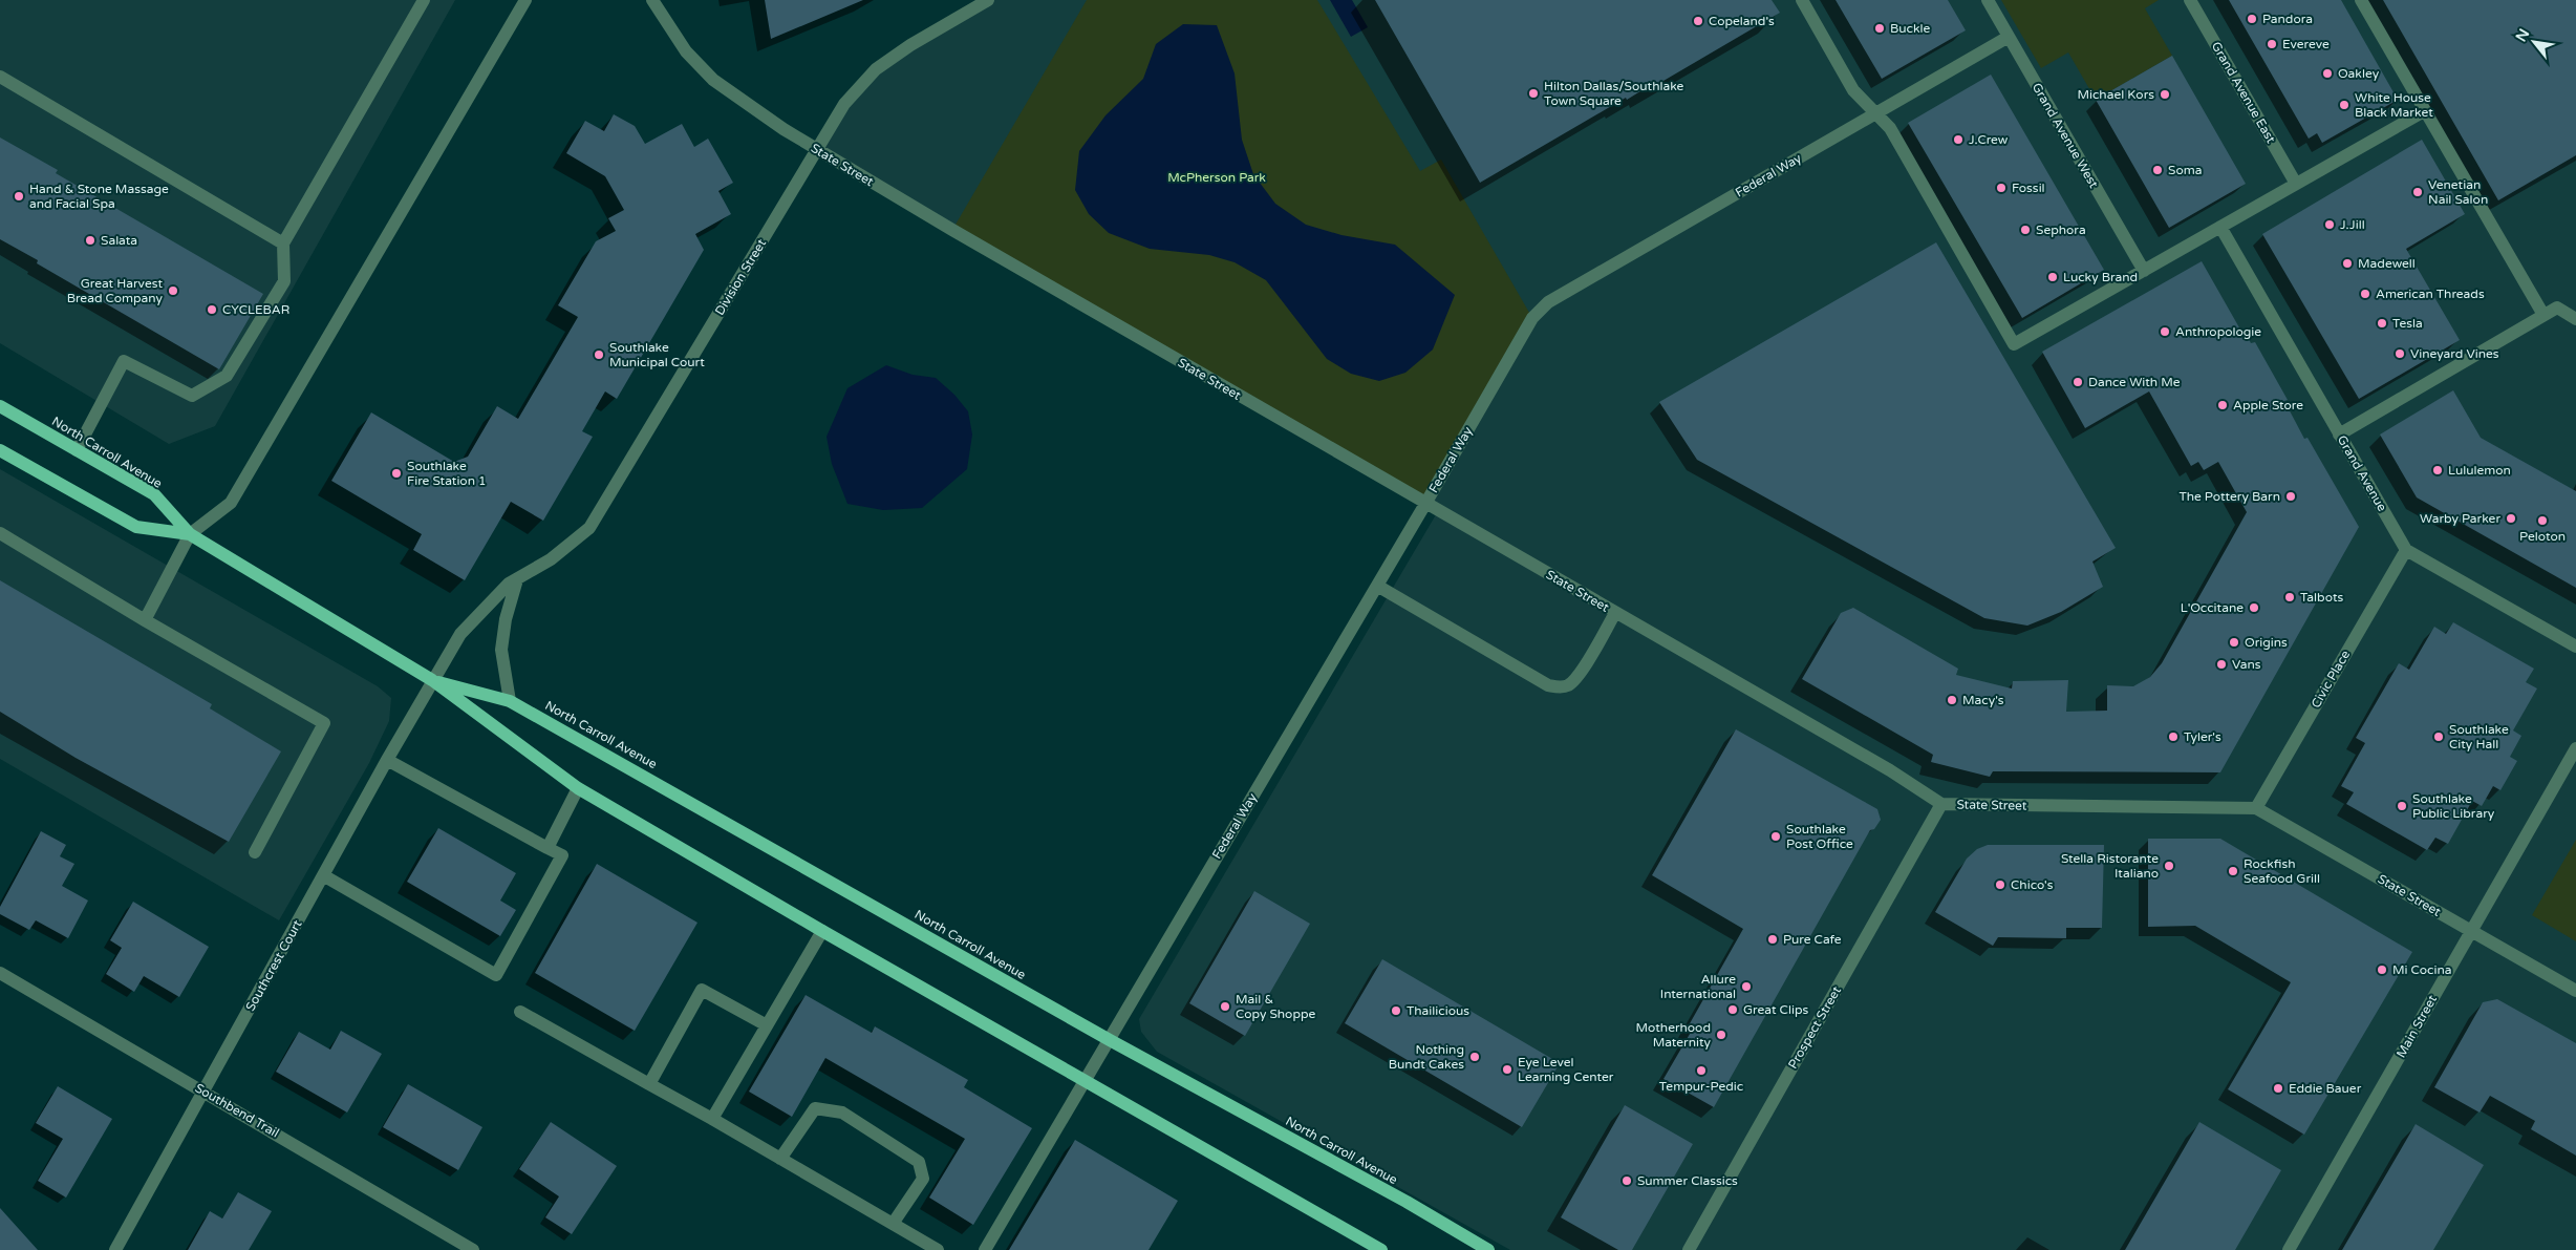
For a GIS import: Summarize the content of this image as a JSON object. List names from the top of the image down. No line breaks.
{"streets":{"main road":["North Carroll Avenue"],"street":["Grand Avenue East","Grand Avenue West","State Street","Federal Way","Division Street","Grand Avenue","Civic Place","Southcrest Court","Main Street","Prospect Street","Southbend Trail"]},"crossings":[["Grand Avenue West","Federal Way"],["State Street","Federal Way"],["State Street","Division Street"],["State Street","Civic Place"],["State Street","Main Street"],["State Street","Prospect Street"],["Federal Way","North Carroll Avenue"],["Division Street","North Carroll Avenue"],["Division Street","Southcrest Court"],["North Carroll Avenue","Southcrest Court"],["Grand Avenue","Civic Place"],["Southcrest Court","Southbend Trail"]],"parks":["McPherson Park"],"places":["Pandora","Copeland's","Buckle","Evereve","Oakley","Hilton Dallas/Southlake Town Square","Michael Kors","White House Black Market","J.Crew","Soma","Fossil","Venetian Nail Salon","Hand & Stone Massage and Facial Spa","J.Jill","Sephora","Salata","Madewell","Lucky Brand","Great Harvest Bread Company","American Threads","CYCLEBAR","Tesla","Anthropologie","Vineyard Vines","Southlake Municipal Court","Dance With Me","Apple Store","Lululemon","Southlake Fire Station 1","The Pottery Barn","Warby Parker","Peloton","Talbots","L'Occitane","Origins","Vans","Macy's","Tyler's","Southlake City Hall","Southlake Public Library","Southlake Post Office","Stella Ristorante Italiano","Rockfish Seafood Grill","Chico's","Pure Cafe","Mi Cocina","Allure International","Mail & Copy Shoppe","Great Clips","Thailicious","Motherhood Maternity","Nothing Bundt Cakes","Eye Level Learning Center","Tempur-Pedic","Eddie Bauer","Summer Classics"],"north":"top left"}
